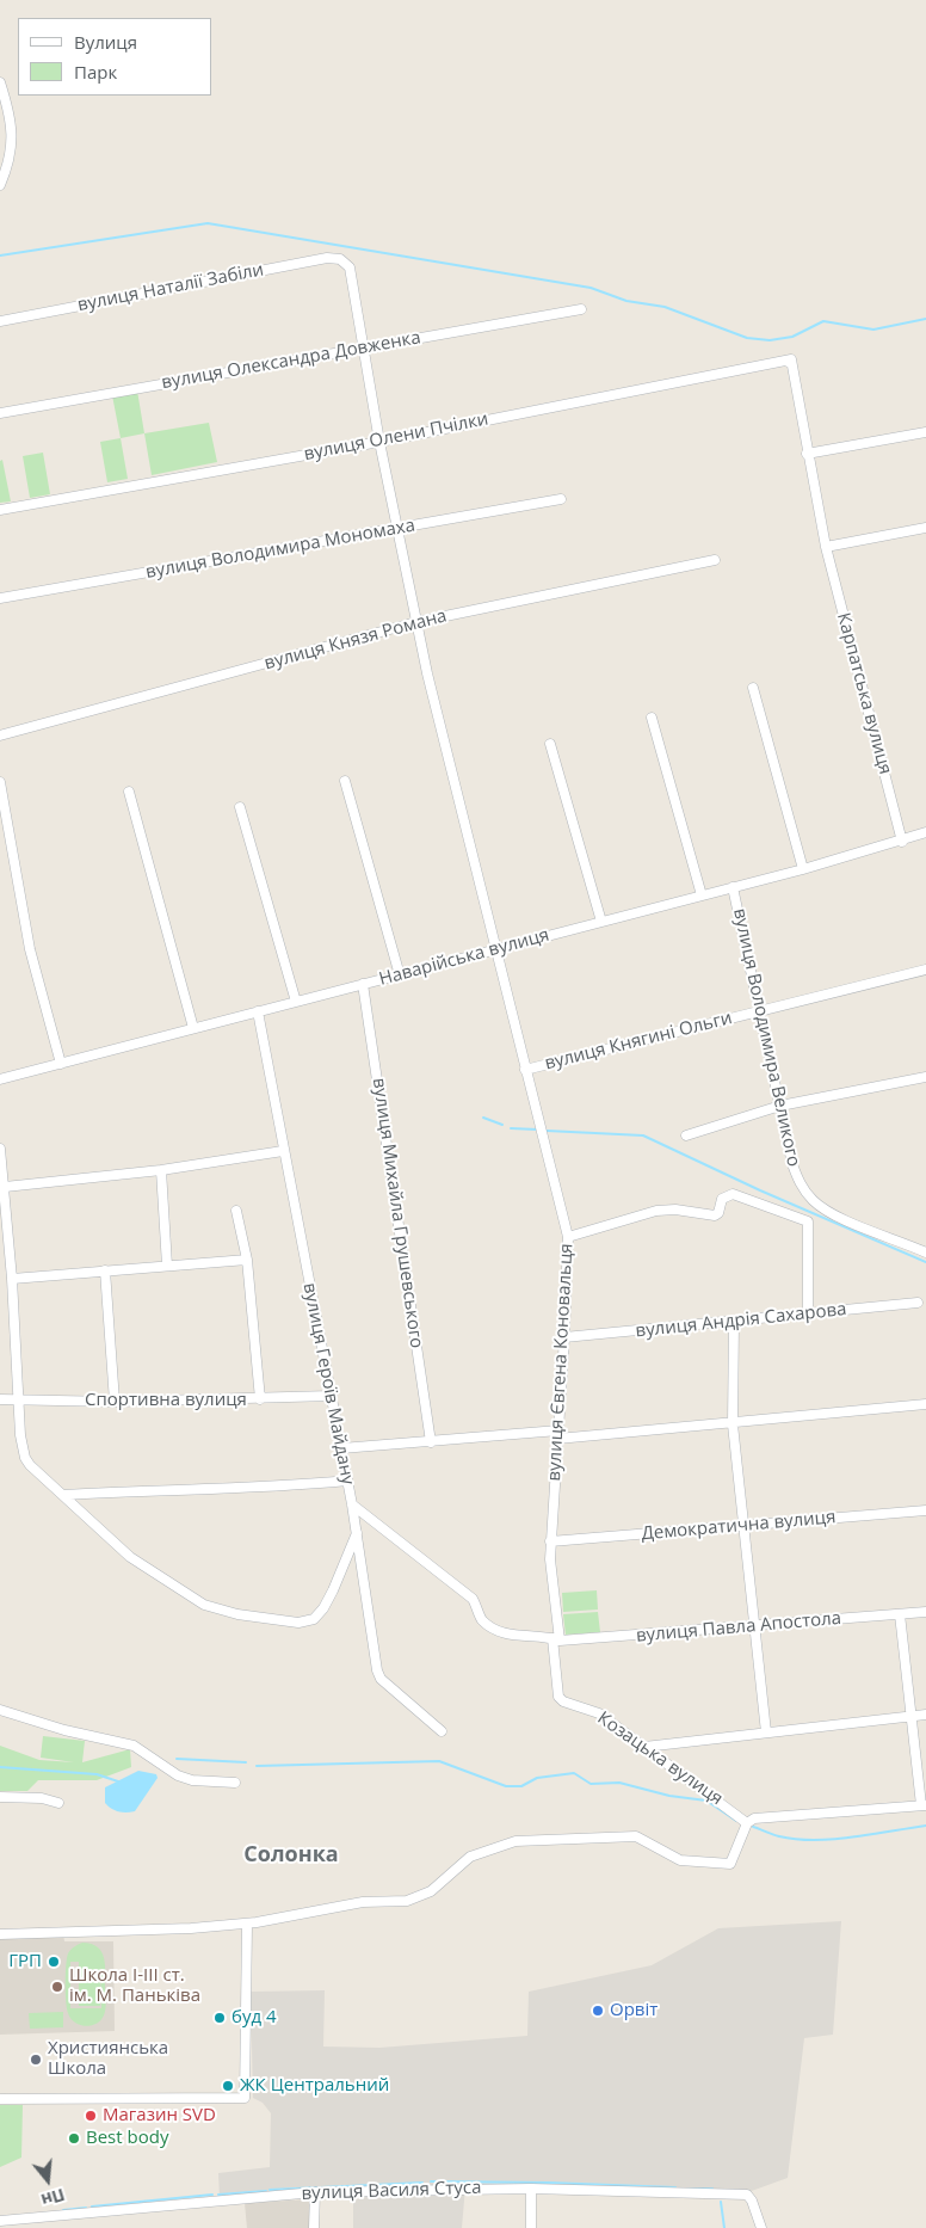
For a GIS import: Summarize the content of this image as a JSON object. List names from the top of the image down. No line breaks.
{"streets":{"street":["вулиця Наталії Забіли","вулиця Олександра Довженка","вулиця Олени Пчілки","вулиця Володимира Мономаха","вулиця Князя Романа","Карпатська вулиця","Наварійська вулиця","вулиця Володимира Великого","вулиця Княгині Ольги","вулиця Михайла Грушевського","вулиця Андрія Сахарова","вулиця Євгена Коновальця","вулиця Героїв Майдану","Спортивна вулиця","Демократична вулиця","вулиця Павла Апостола","Козацька вулиця","вулиця Василя Стуса"]},"crossings":[["вулиця Наталії Забіли","вулиця Євгена Коновальця"],["вулиця Олександра Довженка","вулиця Євгена Коновальця"],["вулиця Олени Пчілки","Карпатська вулиця"],["вулиця Олени Пчілки","вулиця Євгена Коновальця"],["вулиця Володимира Мономаха","вулиця Євгена Коновальця"],["вулиця Князя Романа","вулиця Євгена Коновальця"],["Карпатська вулиця","Наварійська вулиця"],["Наварійська вулиця","вулиця Володимира Великого"],["Наварійська вулиця","вулиця Михайла Грушевського"],["Наварійська вулиця","вулиця Євгена Коновальця"],["Наварійська вулиця","вулиця Героїв Майдану"],["вулиця Володимира Великого","вулиця Княгині Ольги"],["вулиця Княгині Ольги","вулиця Євгена Коновальця"],["вулиця Андрія Сахарова","вулиця Євгена Коновальця"],["вулиця Євгена Коновальця","Демократична вулиця"],["вулиця Євгена Коновальця","вулиця Павла Апостола"],["вулиця Євгена Коновальця","Козацька вулиця"],["вулиця Героїв Майдану","Спортивна вулиця"],["вулиця Героїв Майдану","вулиця Павла Апостола"],["вулиця Павла Апостола","Козацька вулиця"]],"districts":["Солонка"],"places":["ГРП","Школа І-ІІІ ст. ім. М. Паньківа","Орвіт","буд 4","Християнська Школа","ЖК Центральний","Магазин SVD","Best body"],"legend":["Вулиця","Парк"],"north":"bottom"}
